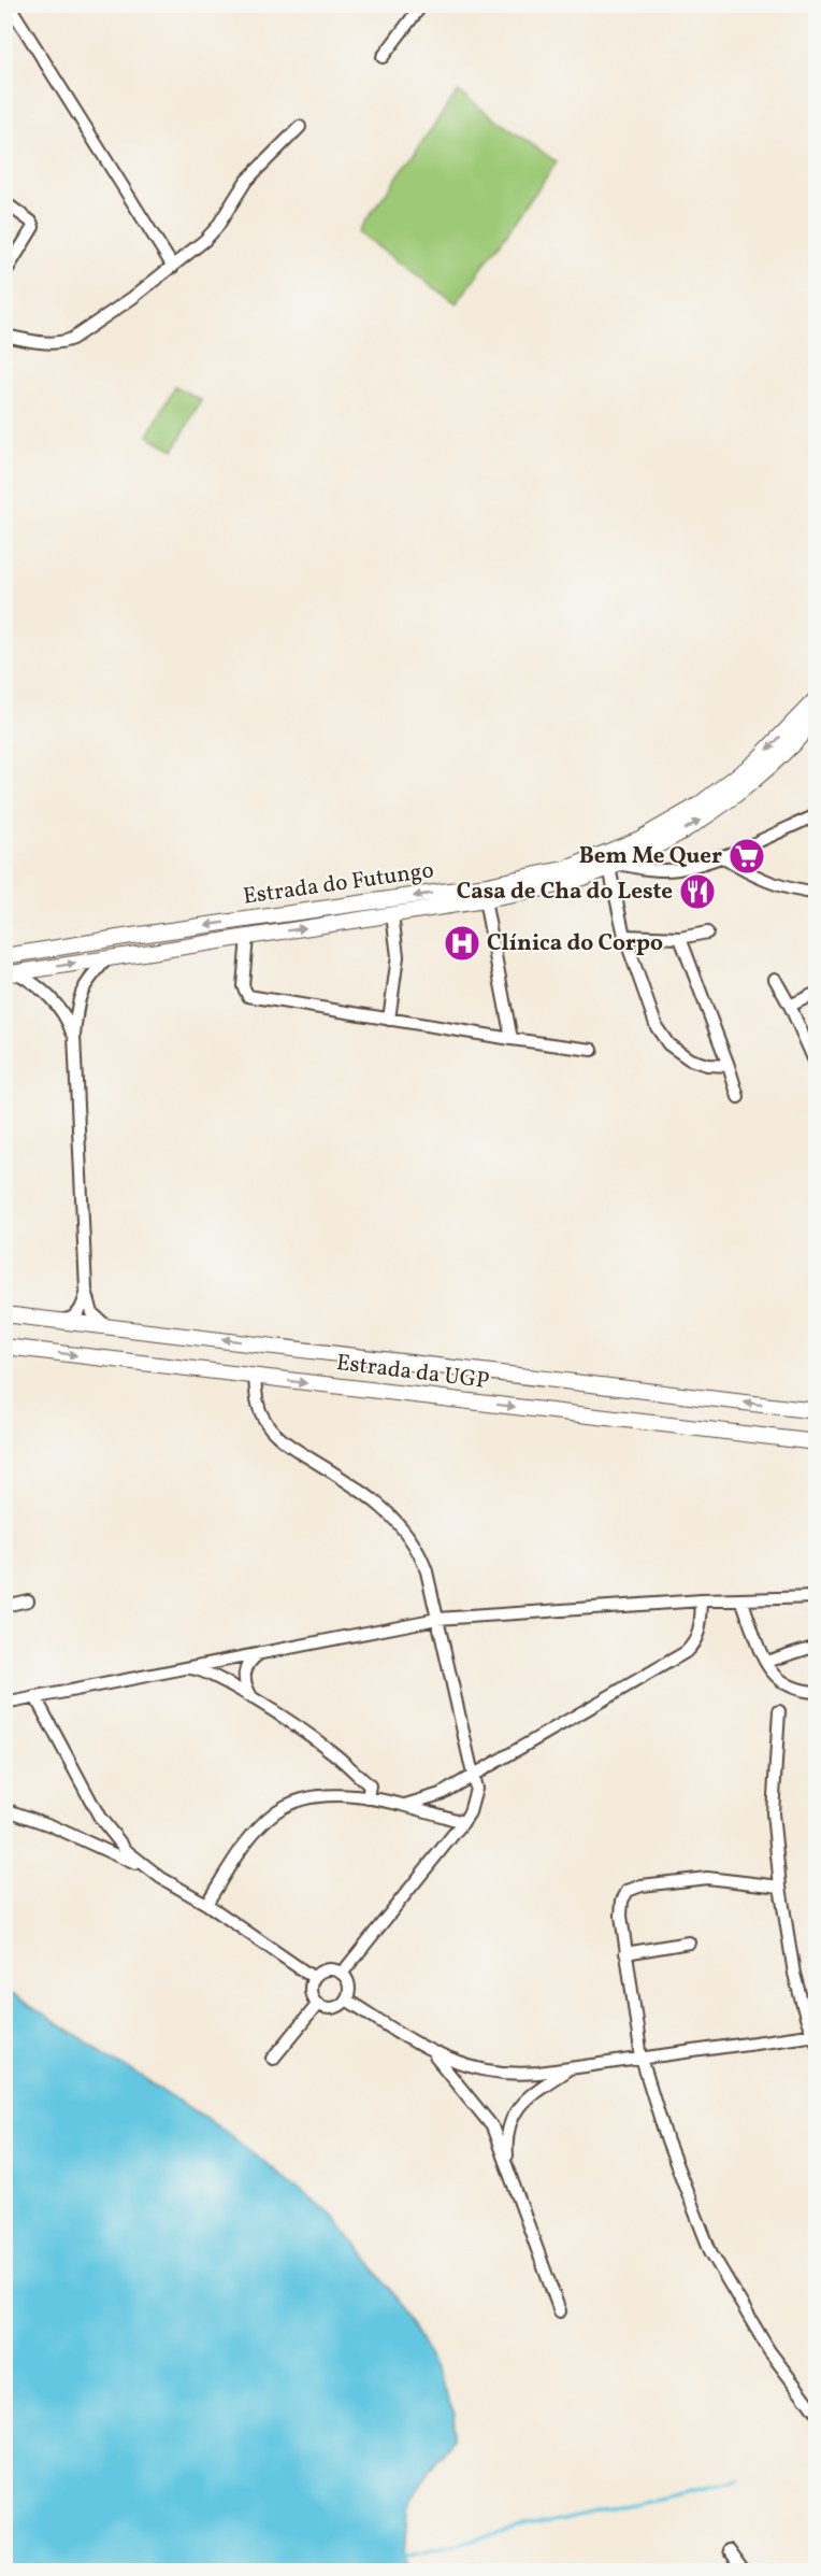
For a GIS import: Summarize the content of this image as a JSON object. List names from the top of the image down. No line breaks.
{"streets":{"main road":["Estrada do Futungo","Estrada da UGP"]},"places":{"supermarket":["Bem Me Quer"],"restaurant":["Casa de Cha do Leste"],"hospital":["Clínica do Corpo"]}}
